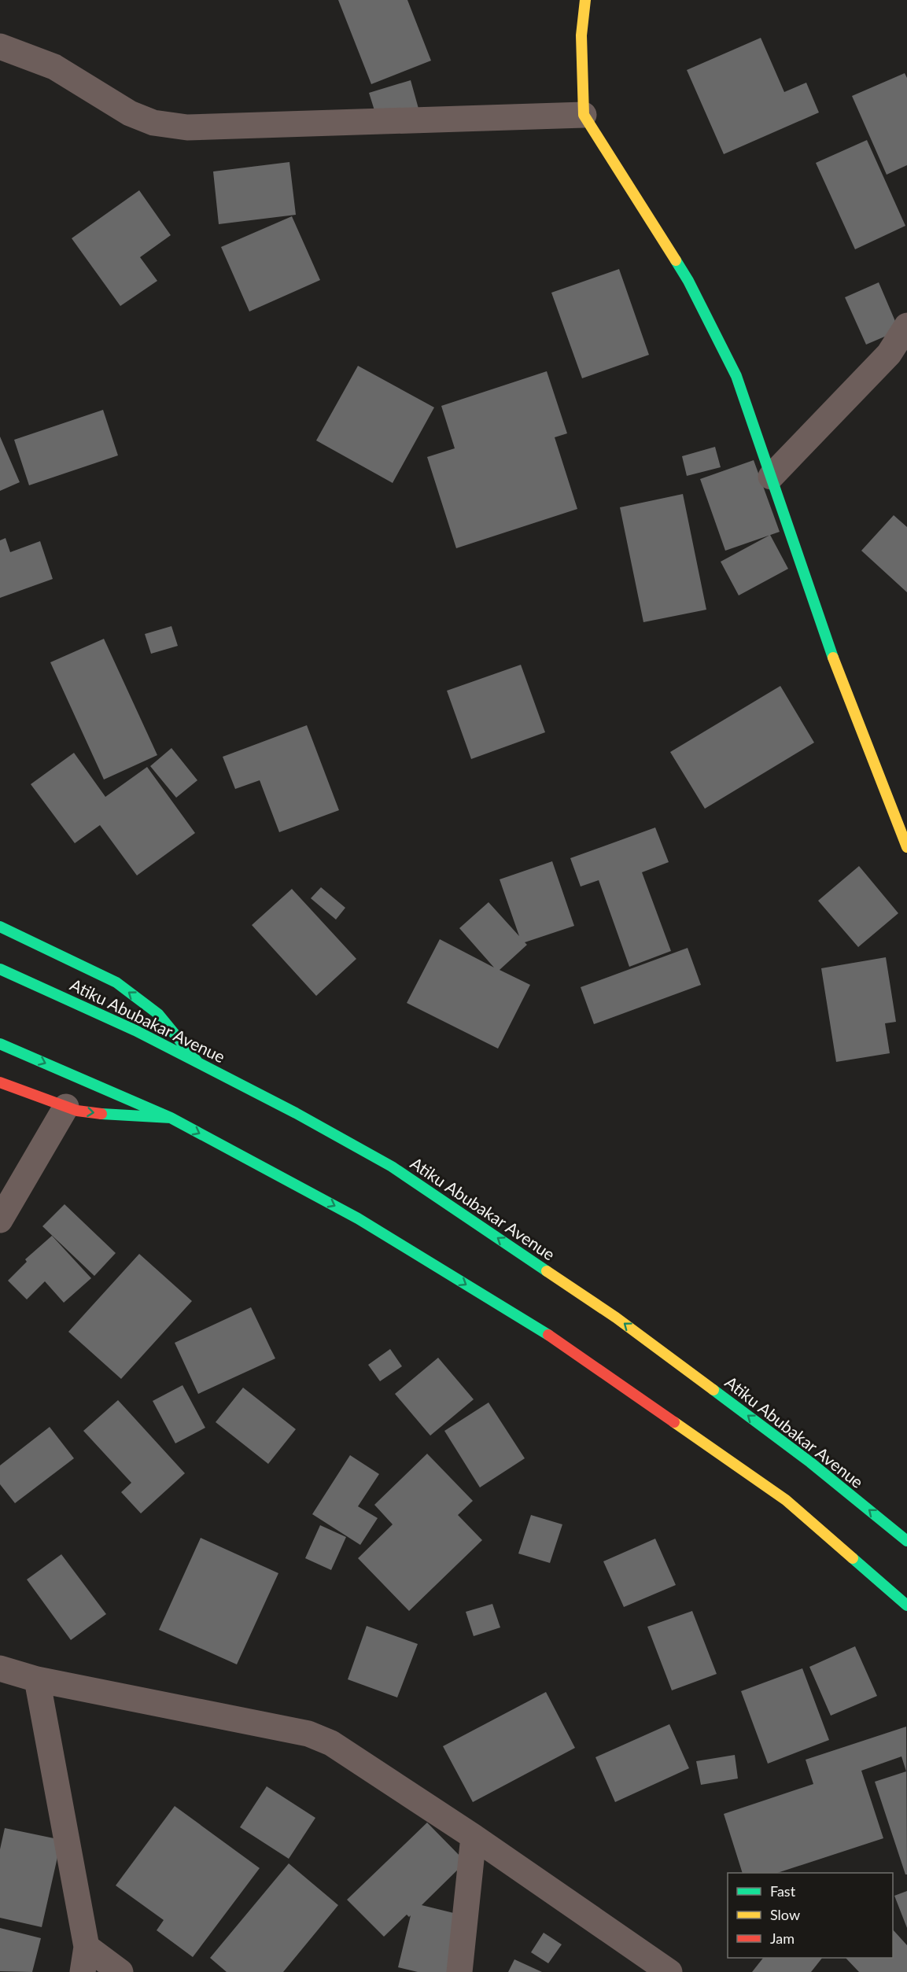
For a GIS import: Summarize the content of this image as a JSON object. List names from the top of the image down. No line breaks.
{"streets":{"main road":["Atiku Abubakar Avenue"]},"legend":["Fast","Slow","Jam"]}
